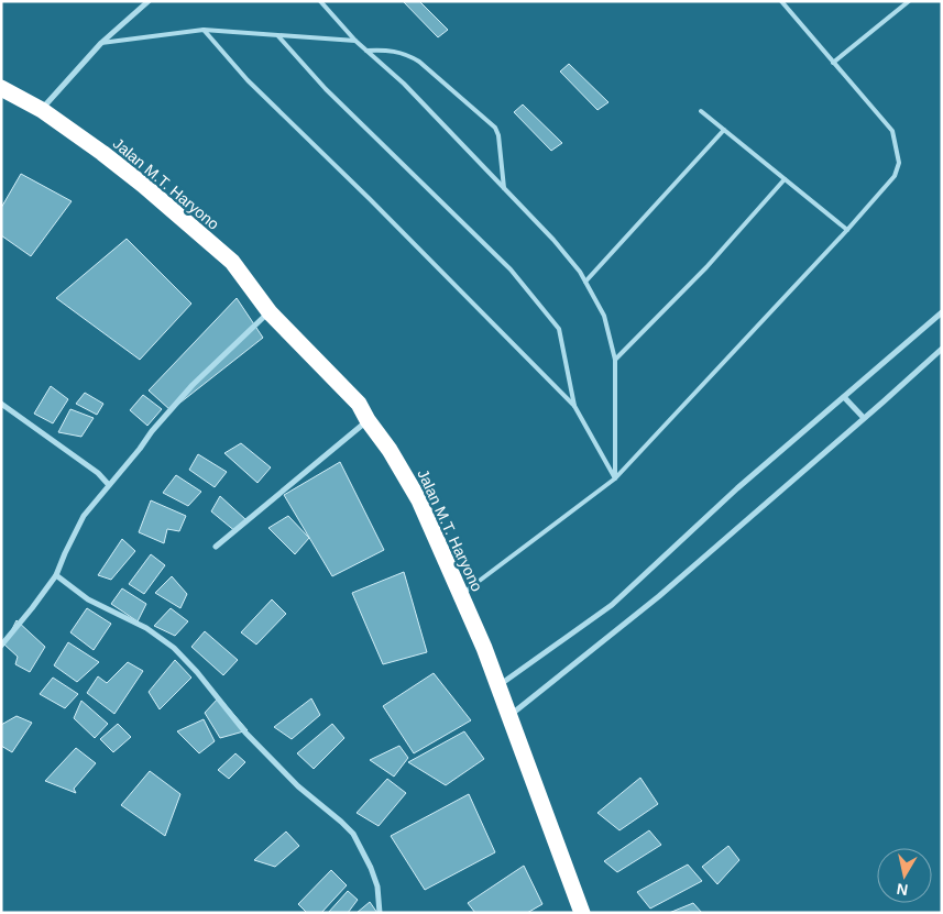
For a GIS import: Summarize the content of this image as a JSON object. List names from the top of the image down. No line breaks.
{"streets":{"highway":["Jalan M.T. Haryono"]},"north":"bottom"}
